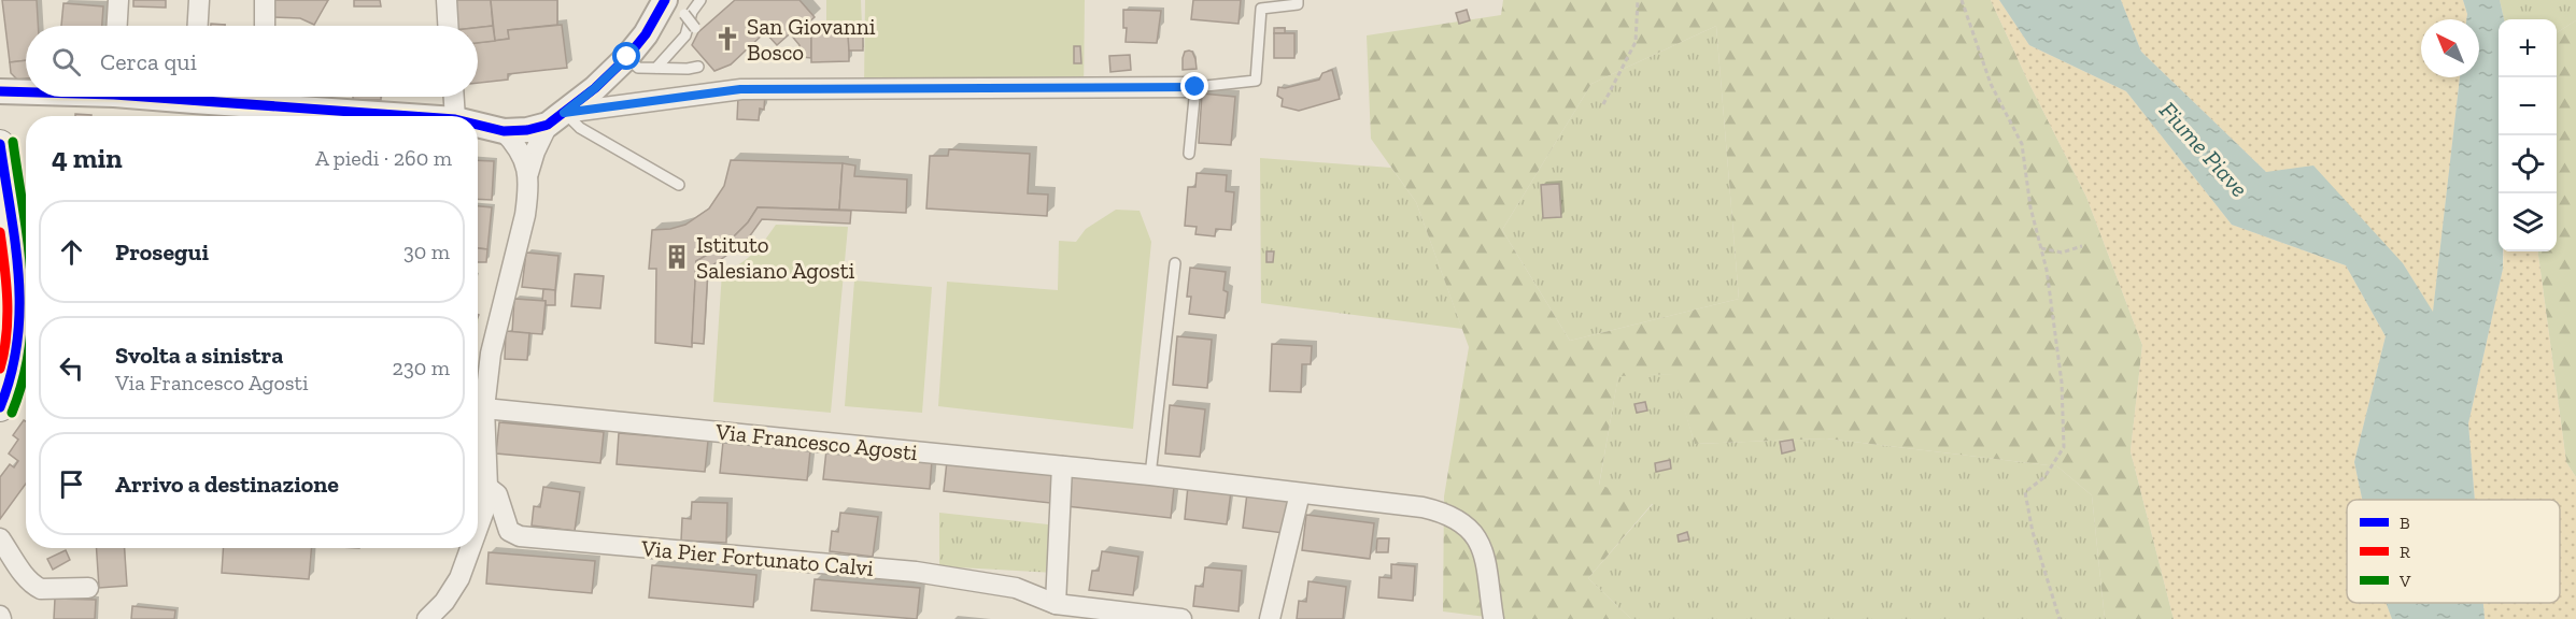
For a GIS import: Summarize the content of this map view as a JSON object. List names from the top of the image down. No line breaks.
{"streets":{"street":["Via Francesco Agosti","Via Pier Fortunato Calvi"]},"water":["Fiume Piave"],"places":{"church":["San Giovanni Bosco"],"building":["Istituto Salesiano Agosti"]},"lines":["transit line B","transit line V","transit line R"],"legend":["B","R","V"],"north":"top left","page":{"map_buttons":["+","−"],"search":"Cerca qui","heading":["4 min","A piedi · 260 m"],"list":[["Prosegui","30 m"],["Svolta a sinistra","Via Francesco Agosti","230 m"],"Arrivo a destinazione"]}}
